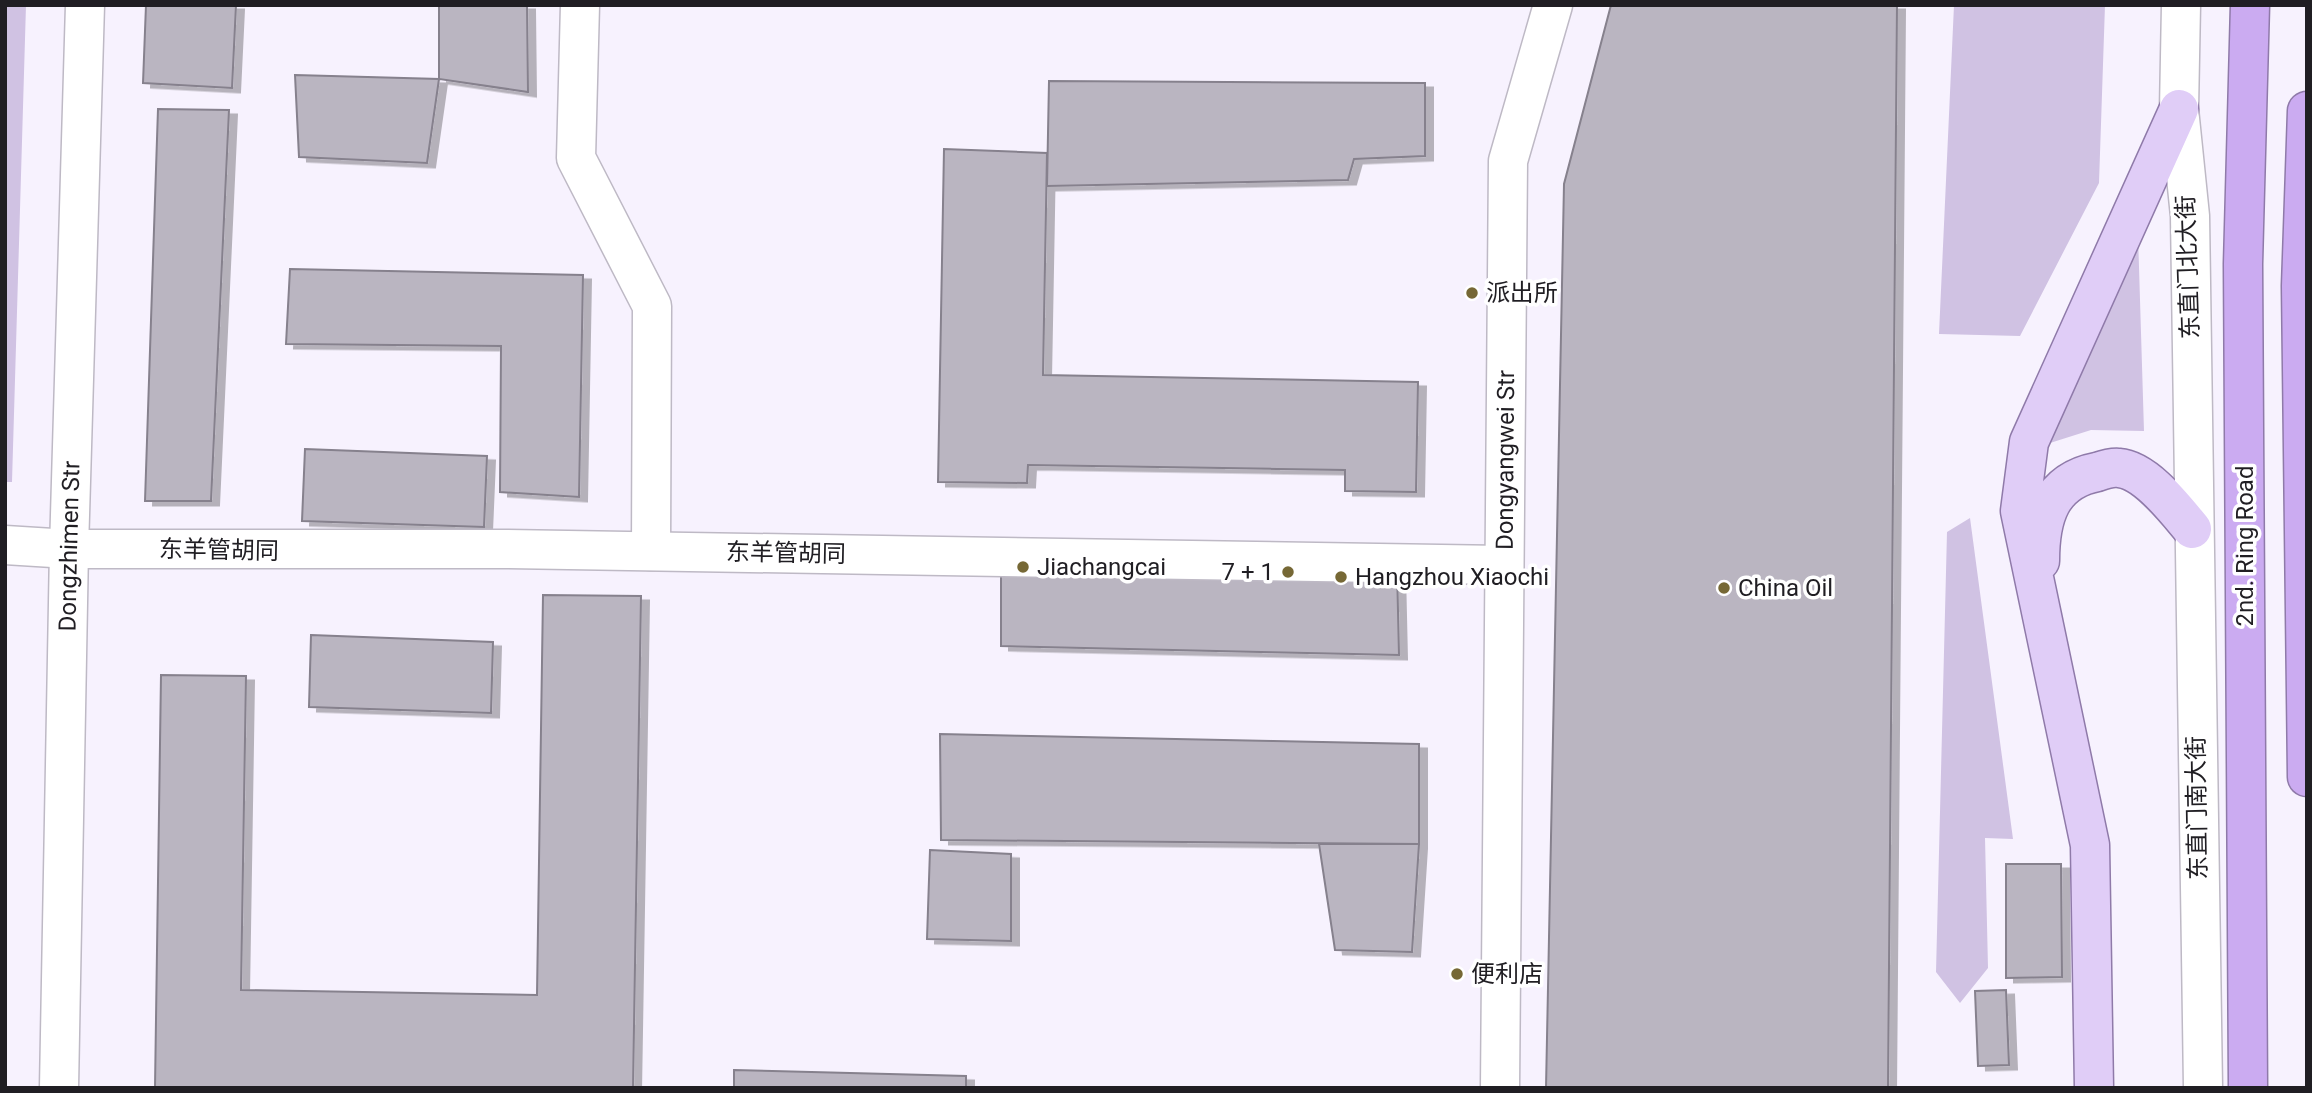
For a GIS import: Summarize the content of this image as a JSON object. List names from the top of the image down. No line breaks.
{"streets":{"highway":["2nd. Ring Road"],"street":["东直门北大街","Dongyangwei Str","Dongzhimen Str","东羊管胡同","东直门南大街"]},"crossings":[["东直门北大街","东直门南大街"],["Dongyangwei Str","东羊管胡同"],["Dongzhimen Str","东羊管胡同"]],"places":["派出所","Jiachangcai","7 + 1","Hangzhou Xiaochi","China Oil","便利店"]}
